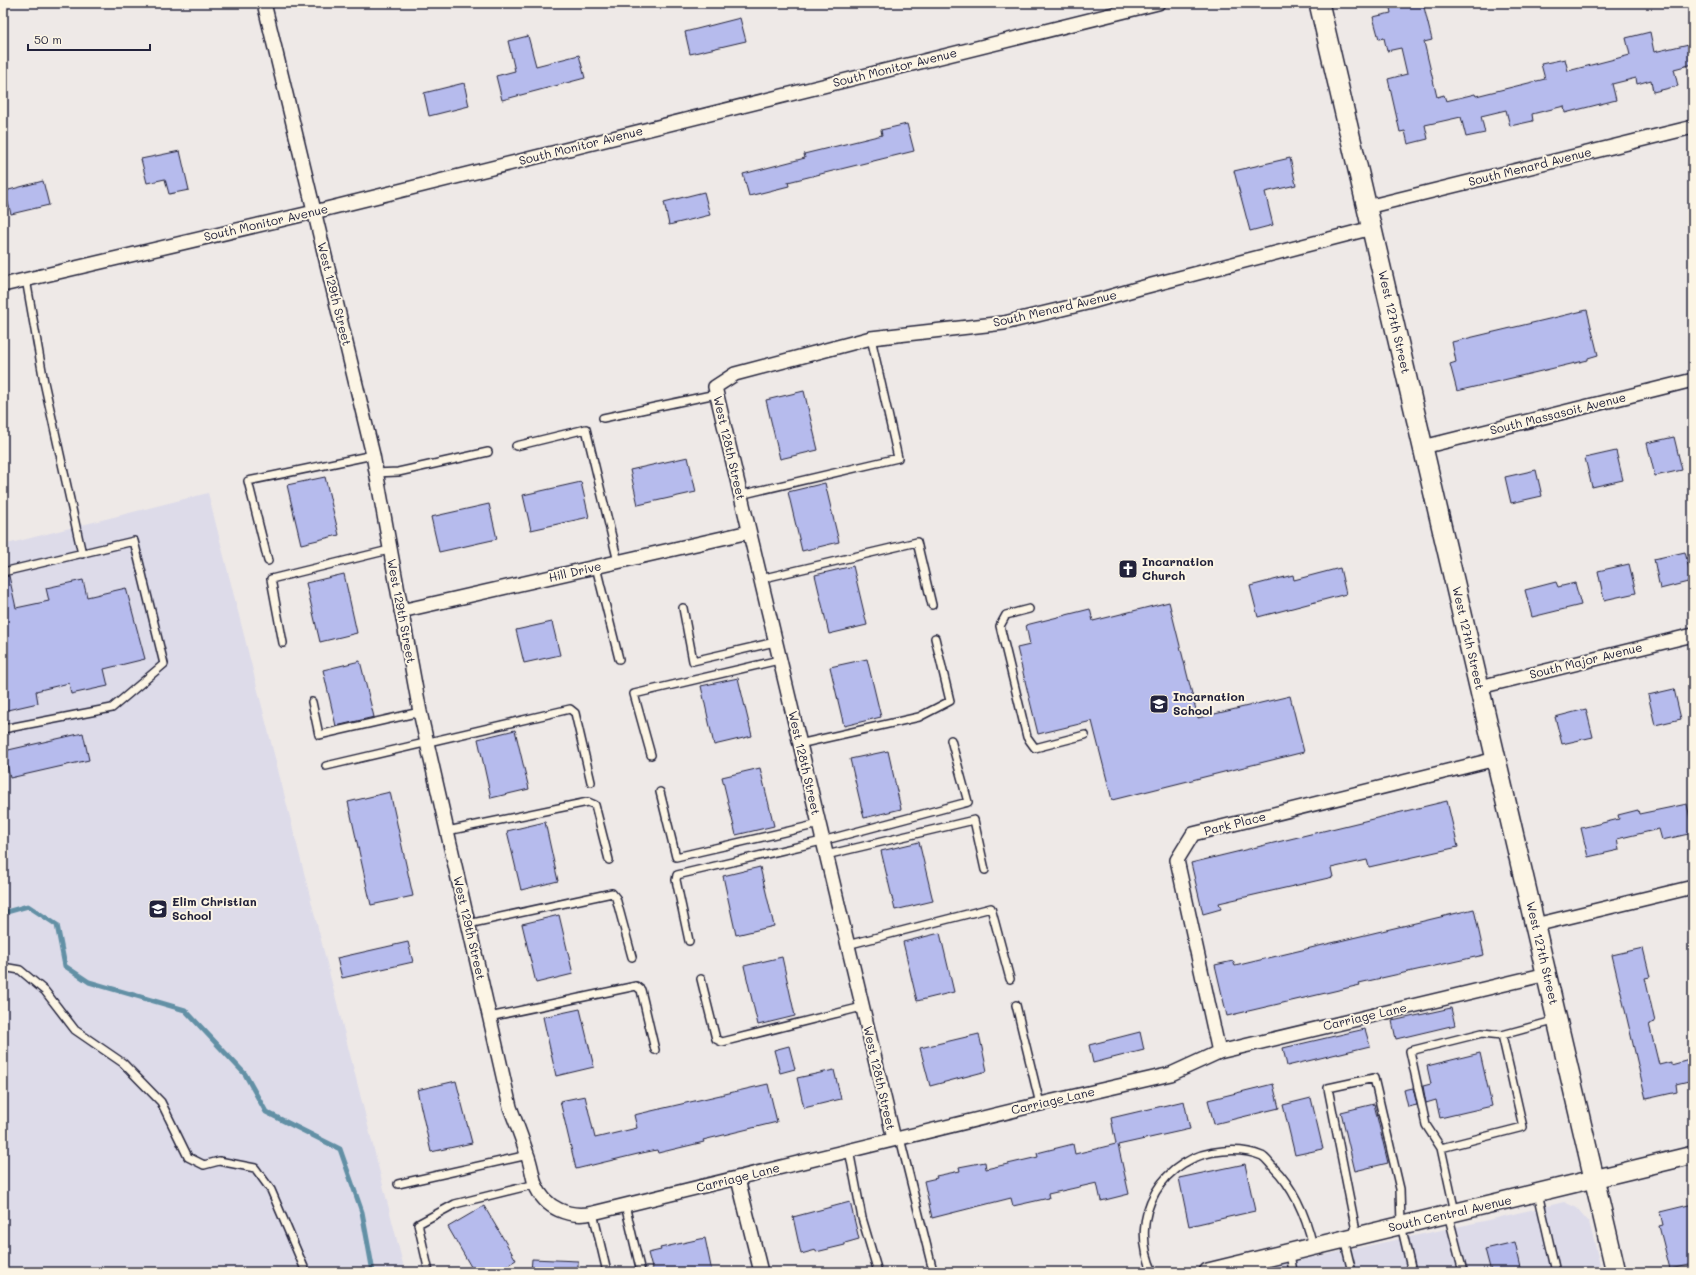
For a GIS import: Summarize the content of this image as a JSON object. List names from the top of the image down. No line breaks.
{"streets":{"main road":["West 127th Street"],"street":["South Monitor Avenue","South Menard Avenue","West 129th Street","South Massasoit Avenue","West 128th Street","Hill Drive","South Major Avenue","Park Place","Carriage Lane","South Central Avenue"]},"crossings":[["South Monitor Avenue","West 129th Street"],["South Menard Avenue","West 127th Street"],["South Menard Avenue","West 128th Street"],["West 129th Street","Hill Drive"],["West 129th Street","Carriage Lane"],["West 127th Street","South Massasoit Avenue"],["West 127th Street","South Major Avenue"],["West 127th Street","Park Place"],["West 127th Street","Carriage Lane"],["West 127th Street","South Central Avenue"],["West 128th Street","Hill Drive"],["West 128th Street","Carriage Lane"],["Park Place","Carriage Lane"]],"places":{"church":["Incarnation Church"],"school or university":["Incarnation School","Elim Christian School"]},"scale_bar":"50 m"}
